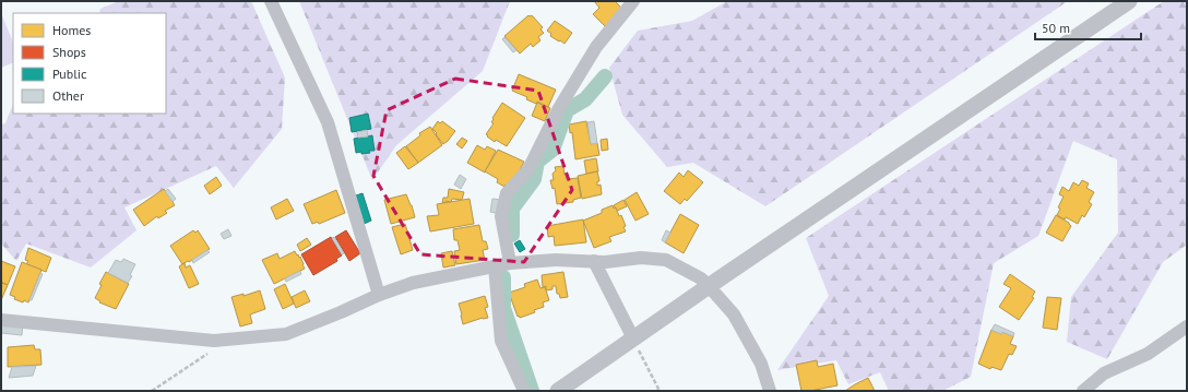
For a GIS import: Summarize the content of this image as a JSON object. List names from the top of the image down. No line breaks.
{"legend":["Homes","Shops","Public","Other"],"scale_bar":"50 m"}
